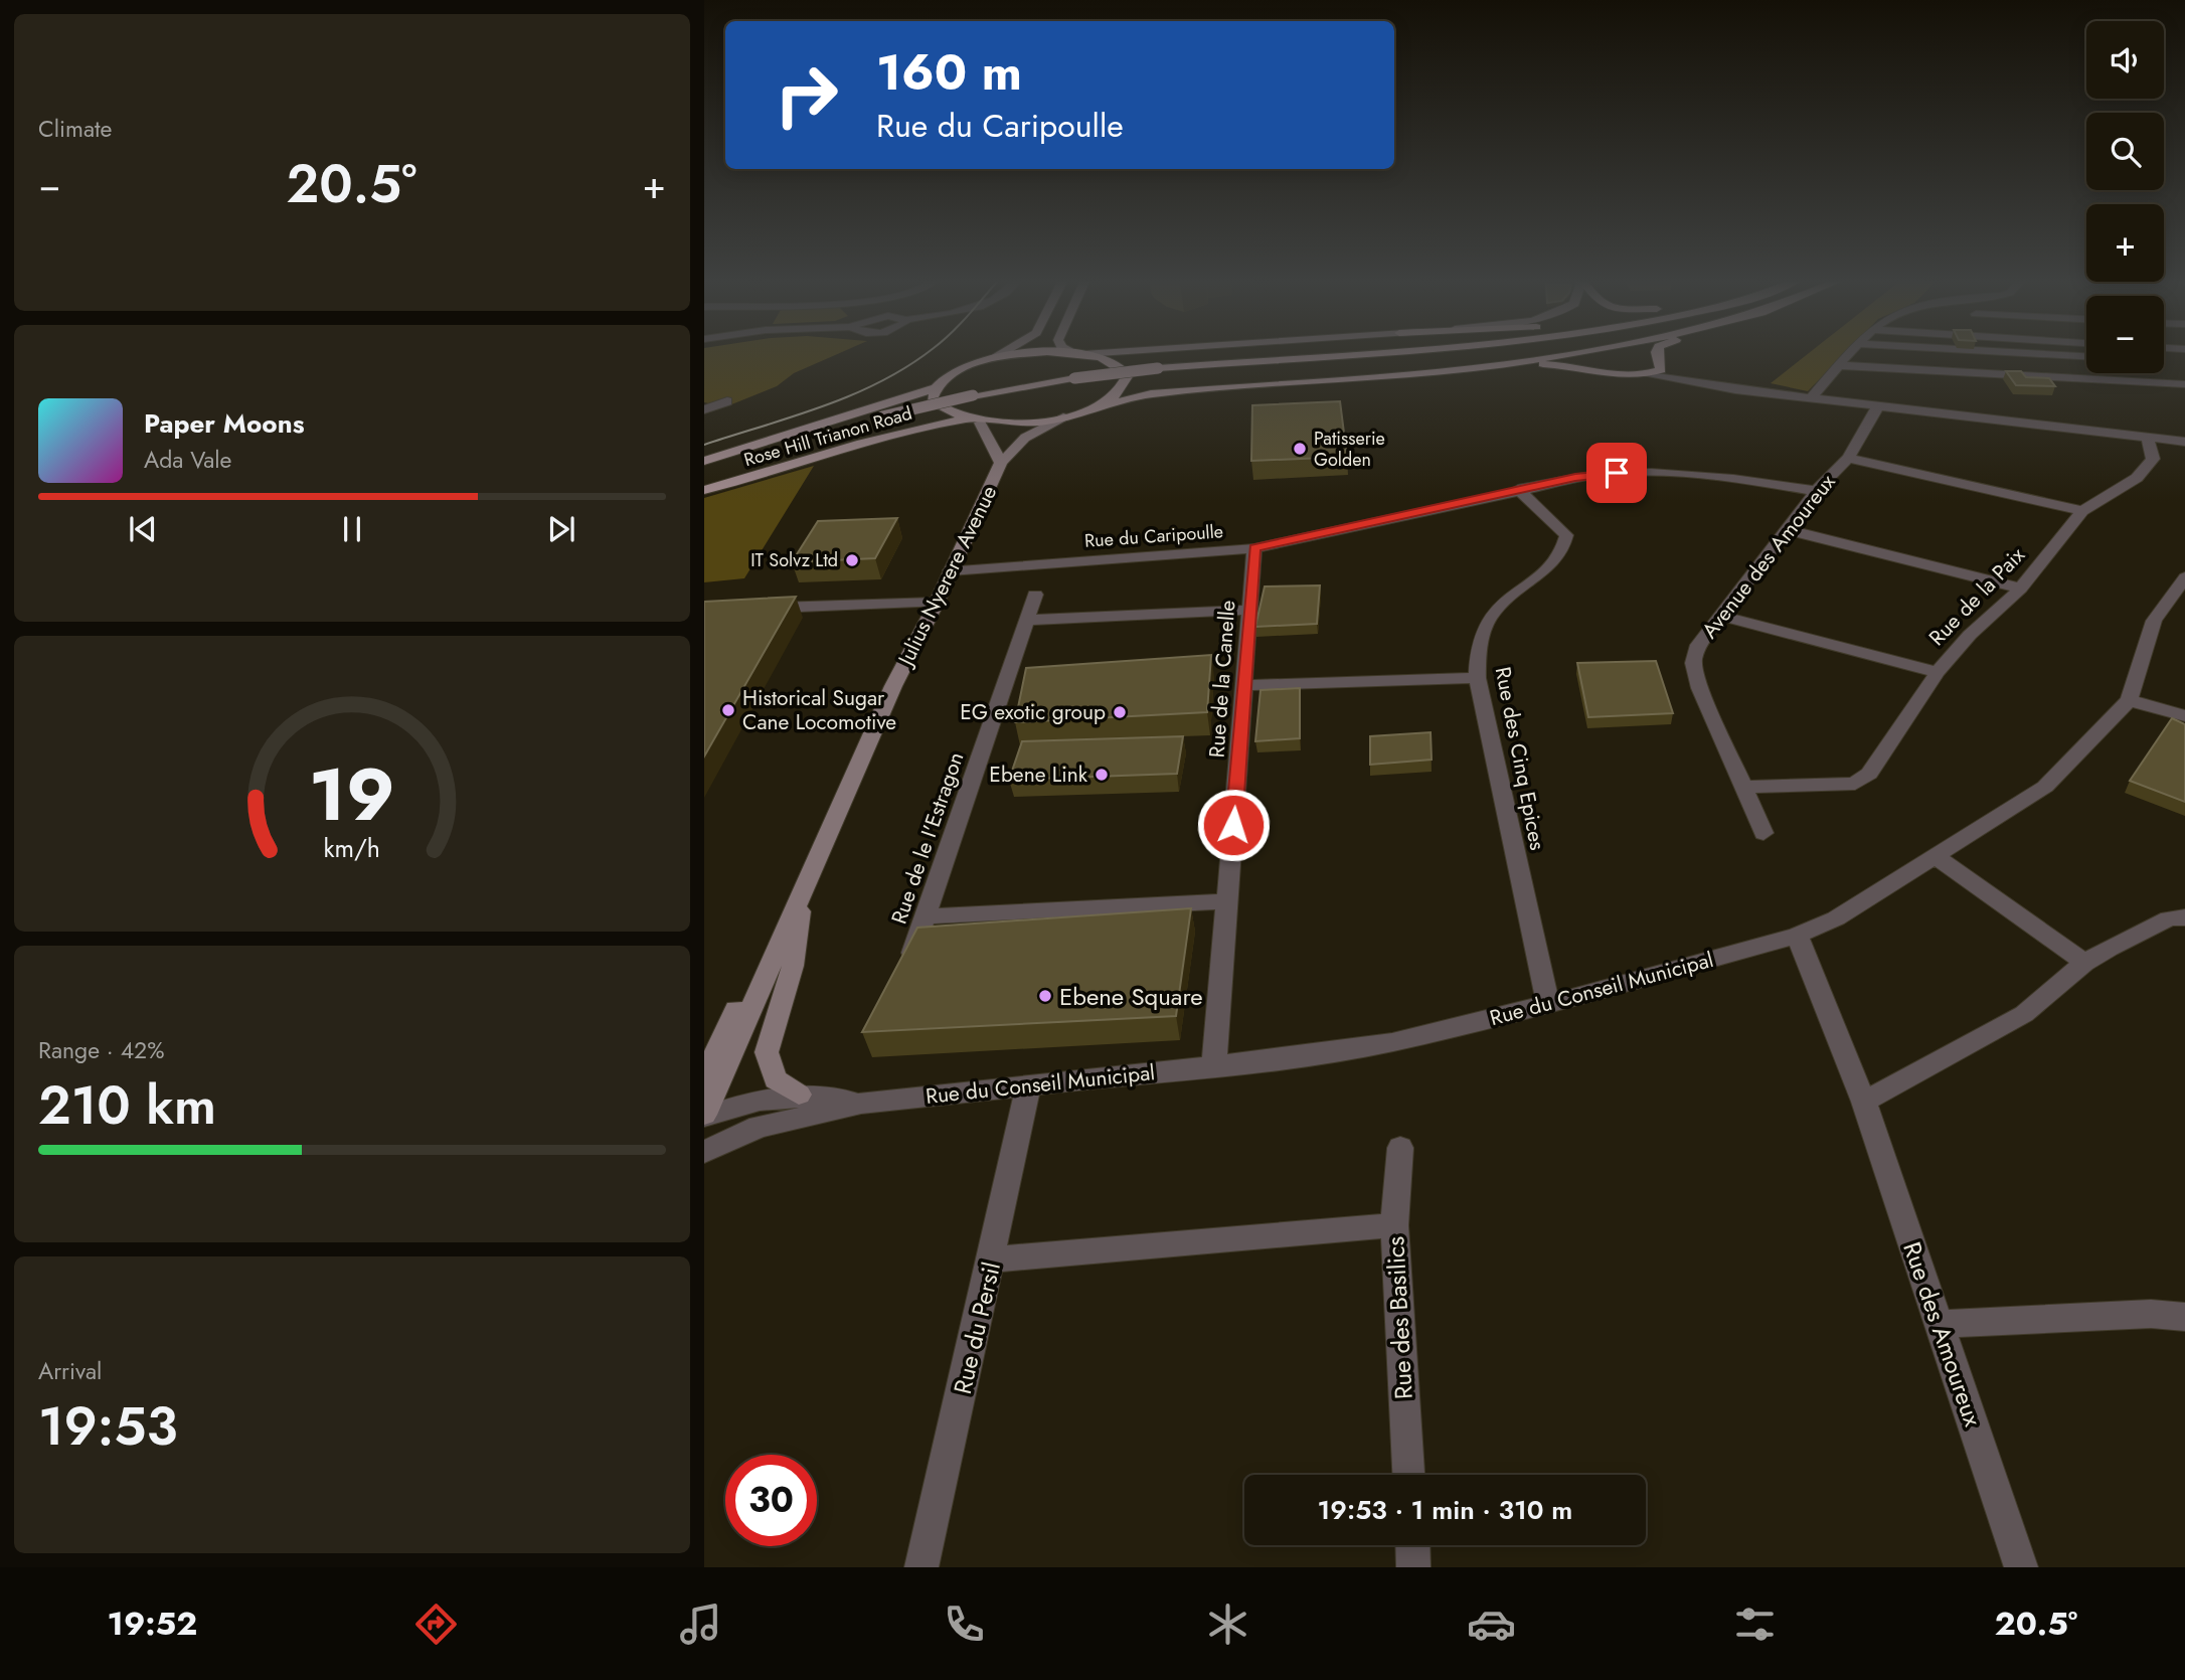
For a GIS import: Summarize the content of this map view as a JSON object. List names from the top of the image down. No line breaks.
{"streets":{"main road":["Rose Hill Trianon Road","Julius Nyerere Avenue"],"street":["Rue du Caripoulle","Avenue des Amoureux","Rue de la Paix","Rue de la Canelle","Rue des Cinq Epices","Rue de le I'Estragon","Rue du Conseil Municipal","Rue des Basilics","Rue du Persil","Rue des Amoureux"]},"crossings":[["Rose Hill Trianon Road","Julius Nyerere Avenue"],["Rue du Caripoulle","Avenue des Amoureux"],["Rue du Caripoulle","Julius Nyerere Avenue"],["Rue du Caripoulle","Rue de la Canelle"],["Rue du Caripoulle","Rue des Cinq Epices"],["Avenue des Amoureux","Rue de la Paix"],["Rue de la Canelle","Rue du Conseil Municipal"],["Rue des Cinq Epices","Rue du Conseil Municipal"],["Rue du Conseil Municipal","Rue du Persil"]],"places":["Patisserie Golden","IT Solvz Ltd","Historical Sugar Cane Locomotive","EG exotic group","Ebene Link","Ebene Square"],"page":{"tile":["Climate",["Range · 42%","210 km"],["Arrival","19:53"]],"map_buttons":["+","−"],"turn":["160 m","Rue du Caripoulle"],"heat":["−","20.5°","+"],"song":["Paper Moons","Ada Vale"],"limit":"30","trip":"19:53 · 1 min · 310 m","tabs":["19:52","20.5°"],"gauge":["19","km/h"]}}
